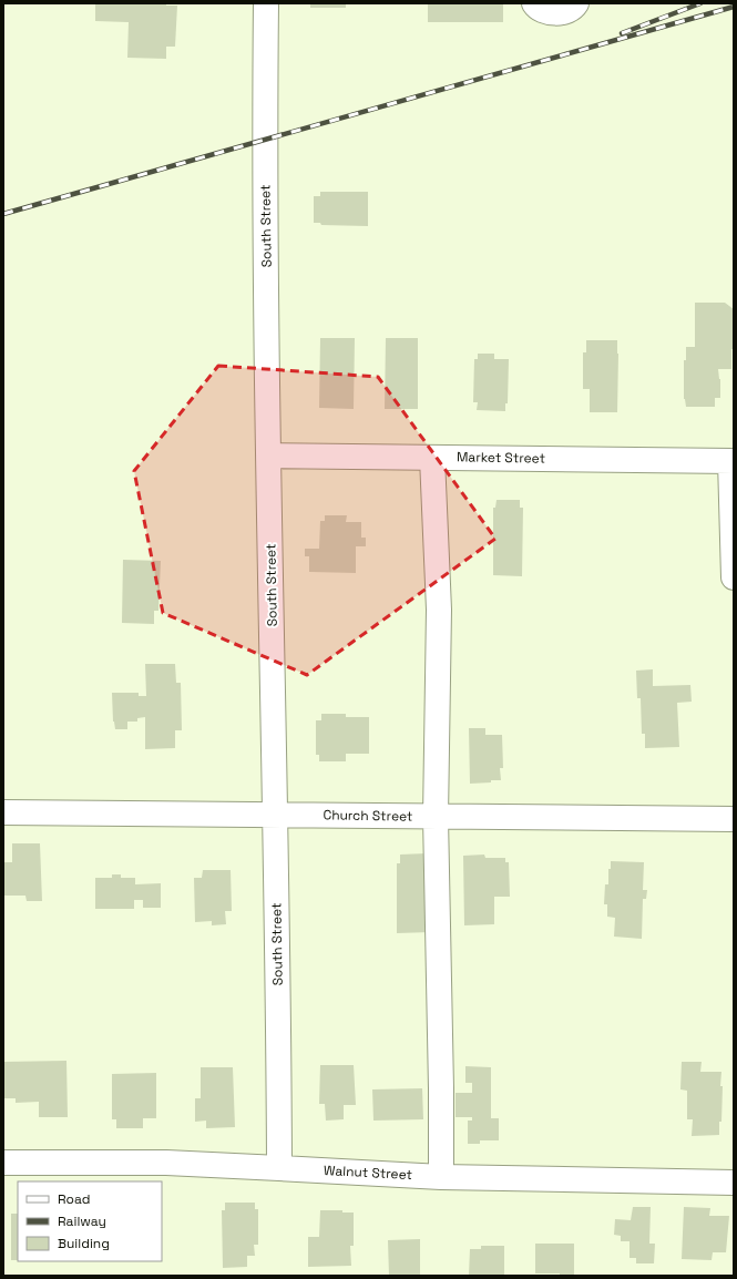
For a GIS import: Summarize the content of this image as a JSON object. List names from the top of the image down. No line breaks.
{"streets":{"street":["South Street","Market Street","Church Street","Walnut Street"]},"crossings":[["South Street","Market Street"],["South Street","Church Street"],["South Street","Walnut Street"]],"legend":["Road","Railway","Building"]}
